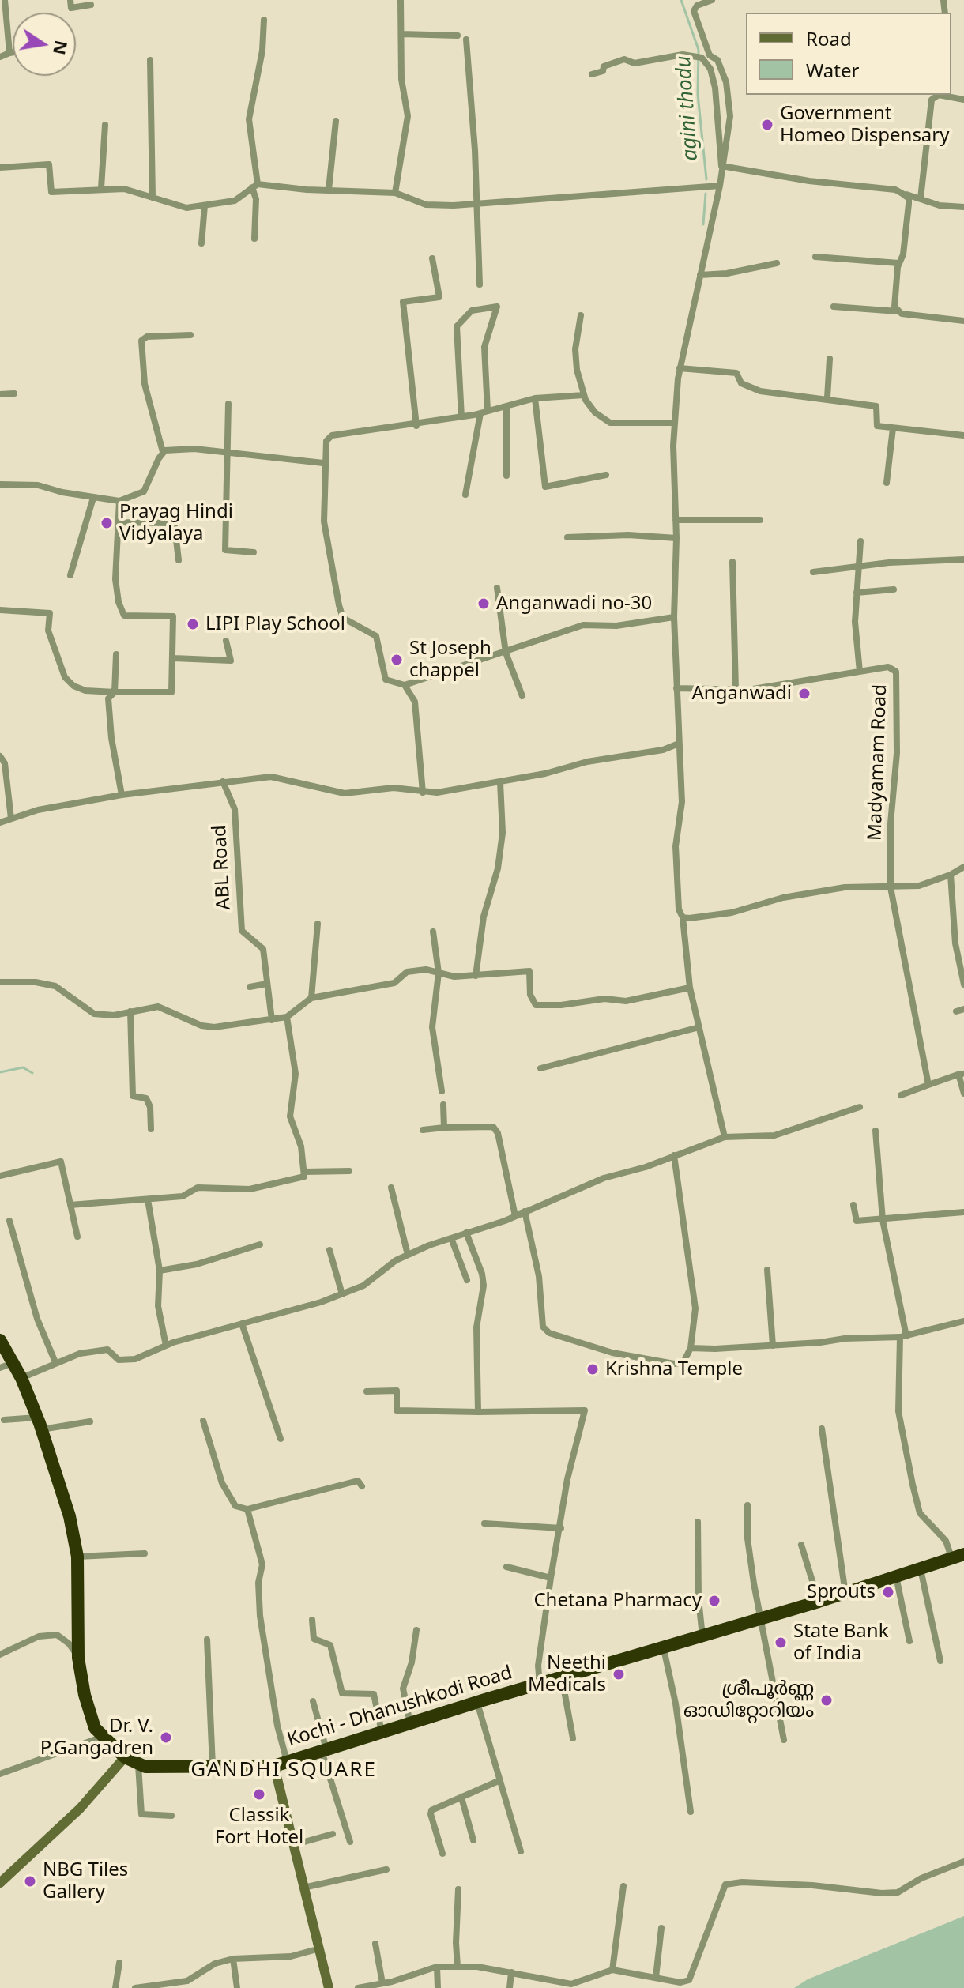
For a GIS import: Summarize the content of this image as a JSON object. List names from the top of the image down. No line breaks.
{"streets":{"highway":["Kochi - Dhanushkodi Road"],"street":["Madyamam Road","ABL Road"]},"districts":["GANDHI SQUARE"],"water":["agini thodu"],"places":["Government Homeo Dispensary","Prayag Hindi Vidyalaya","Anganwadi no-30","LIPI Play School","St Joseph chappel","Anganwadi","Krishna Temple","Sprouts","Chetana Pharmacy","State Bank of India","Neethi Medicals","ശ്രീപൂർണ്ണ ഓഡിറ്റോറിയം","Dr. V. P.Gangadren","Classik Fort Hotel","NBG Tiles Gallery"],"legend":["Road","Water"],"north":"right"}
